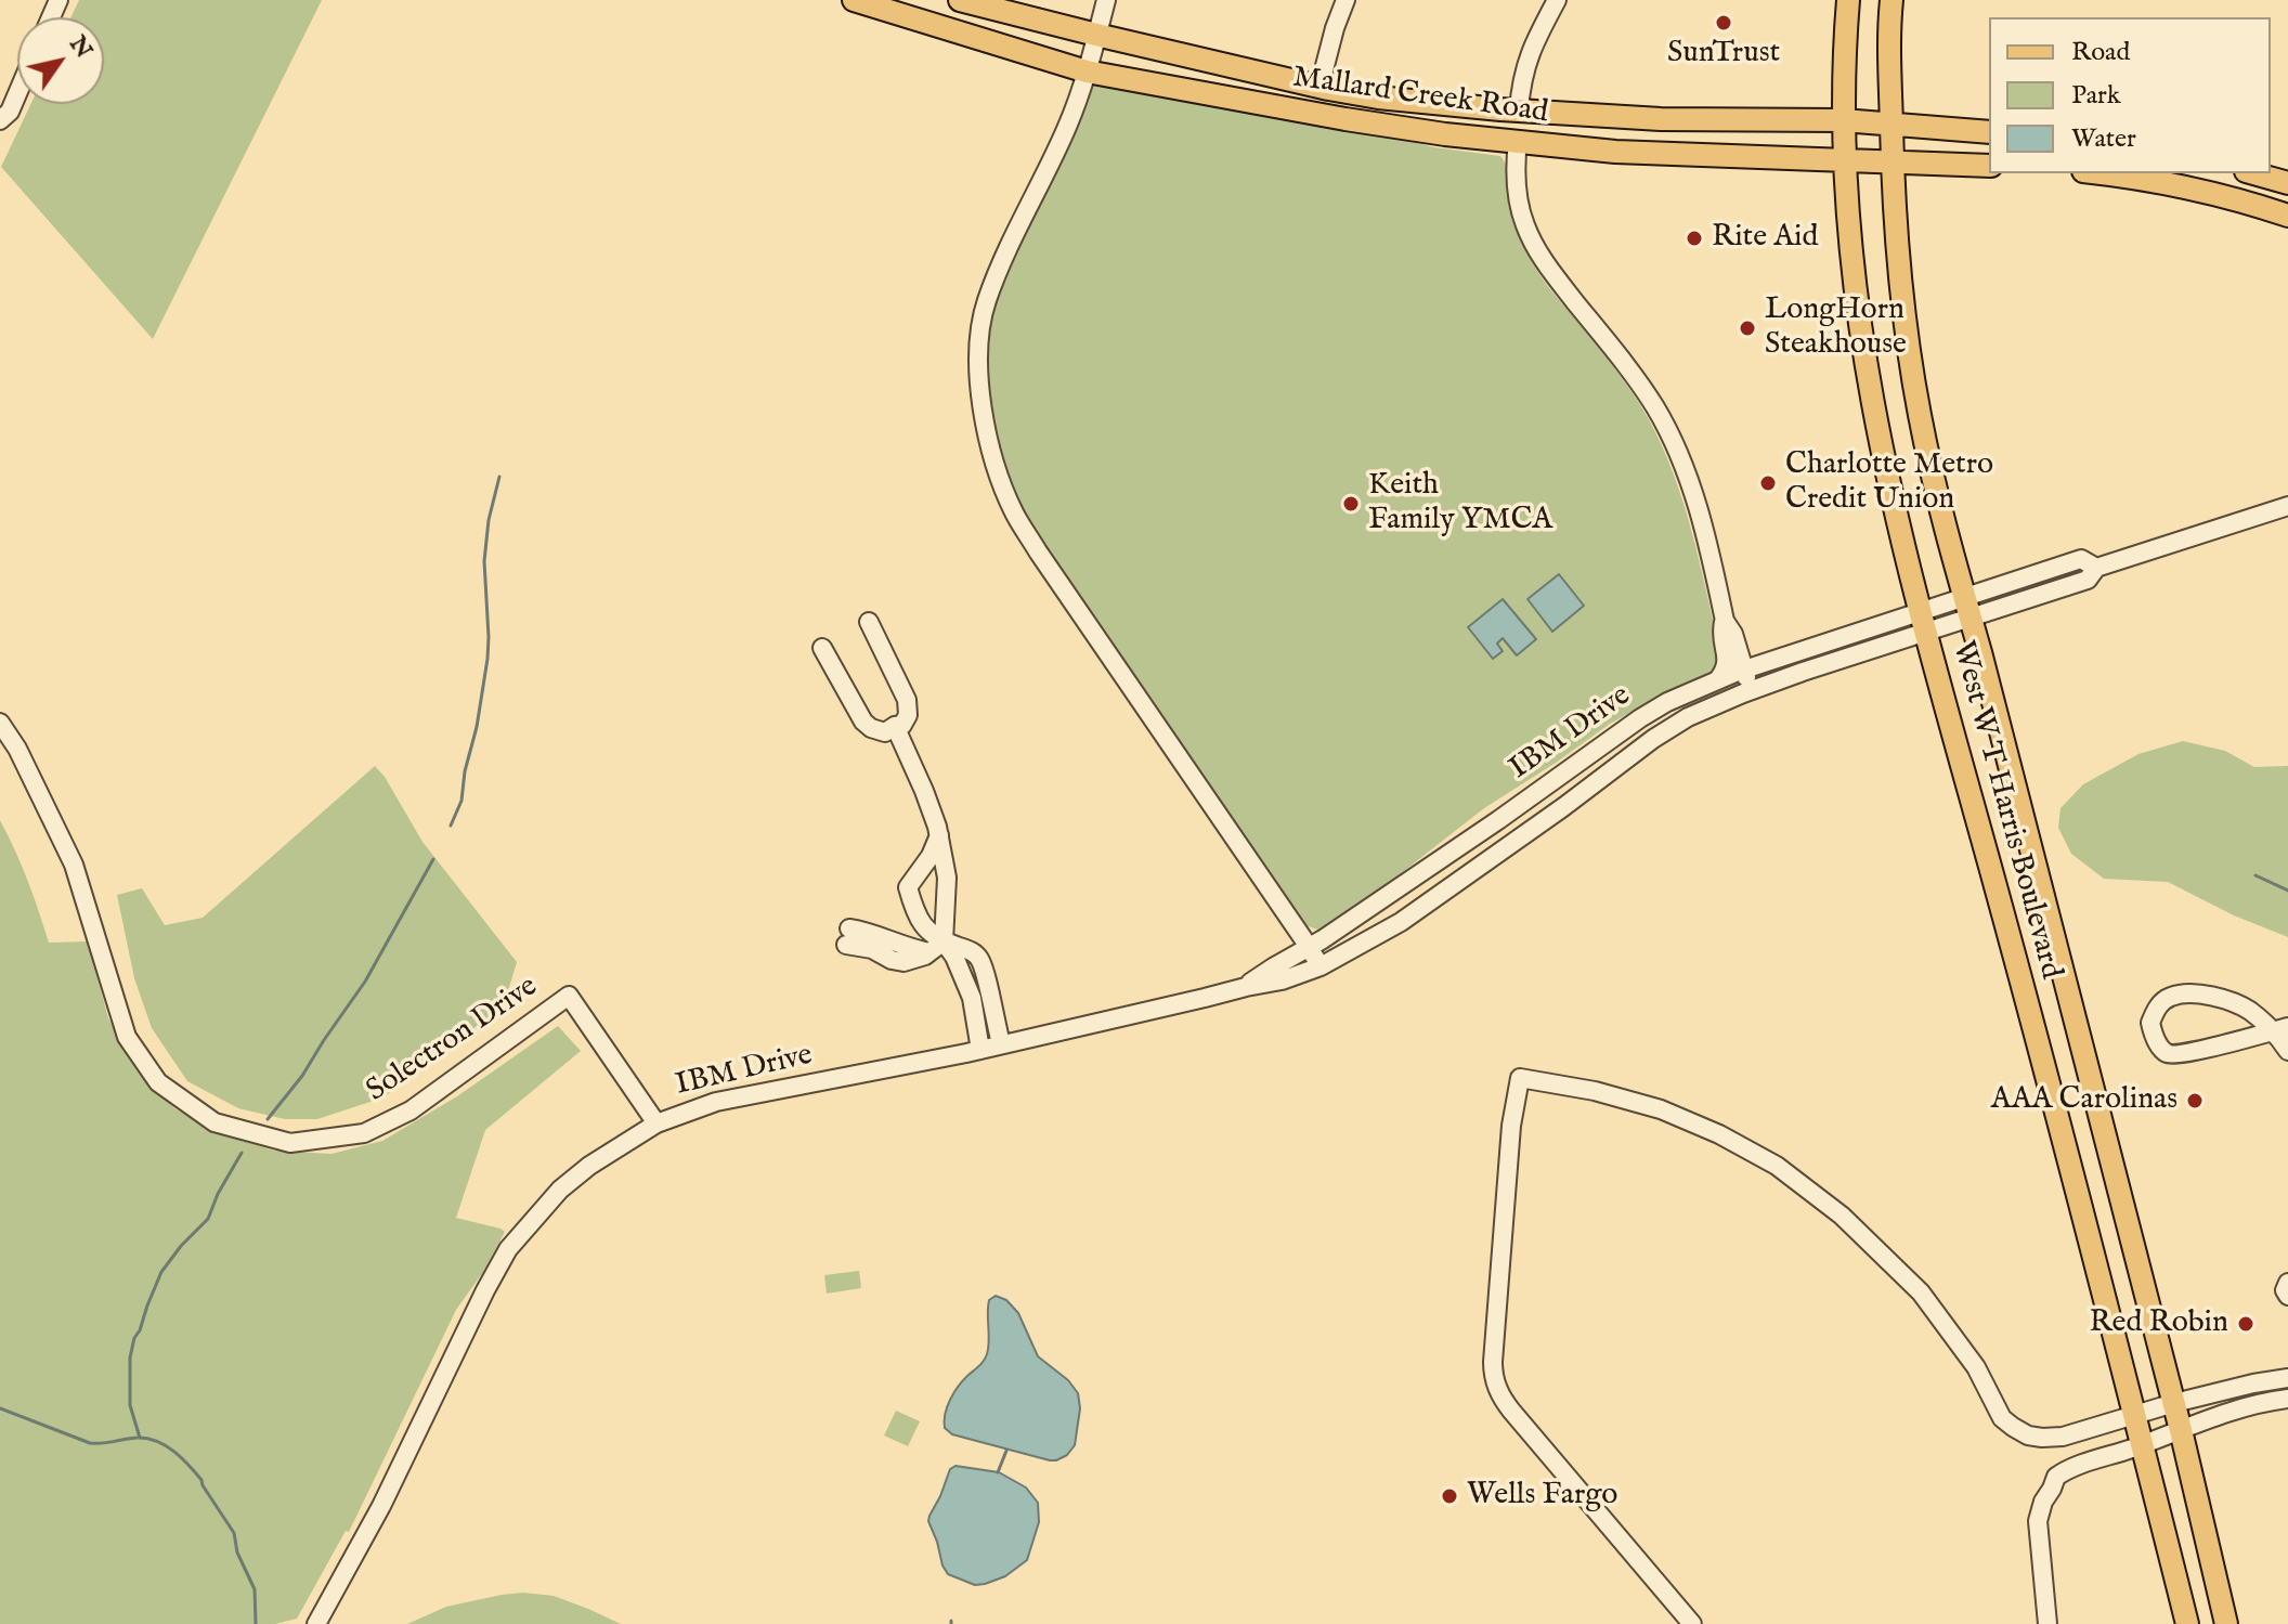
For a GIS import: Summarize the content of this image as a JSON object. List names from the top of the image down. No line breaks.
{"streets":{"main road":["Mallard Creek Road","West W T Harris Boulevard"],"street":["IBM Drive","Solectron Drive"]},"crossings":[["Mallard Creek Road","West W T Harris Boulevard"],["IBM Drive","West W T Harris Boulevard"],["IBM Drive","Solectron Drive"]],"places":["SunTrust","Rite Aid","LongHorn Steakhouse","Charlotte Metro Credit Union","Keith Family YMCA","AAA Carolinas","Red Robin","Wells Fargo"],"legend":["Road","Park","Water"],"north":"top right"}
